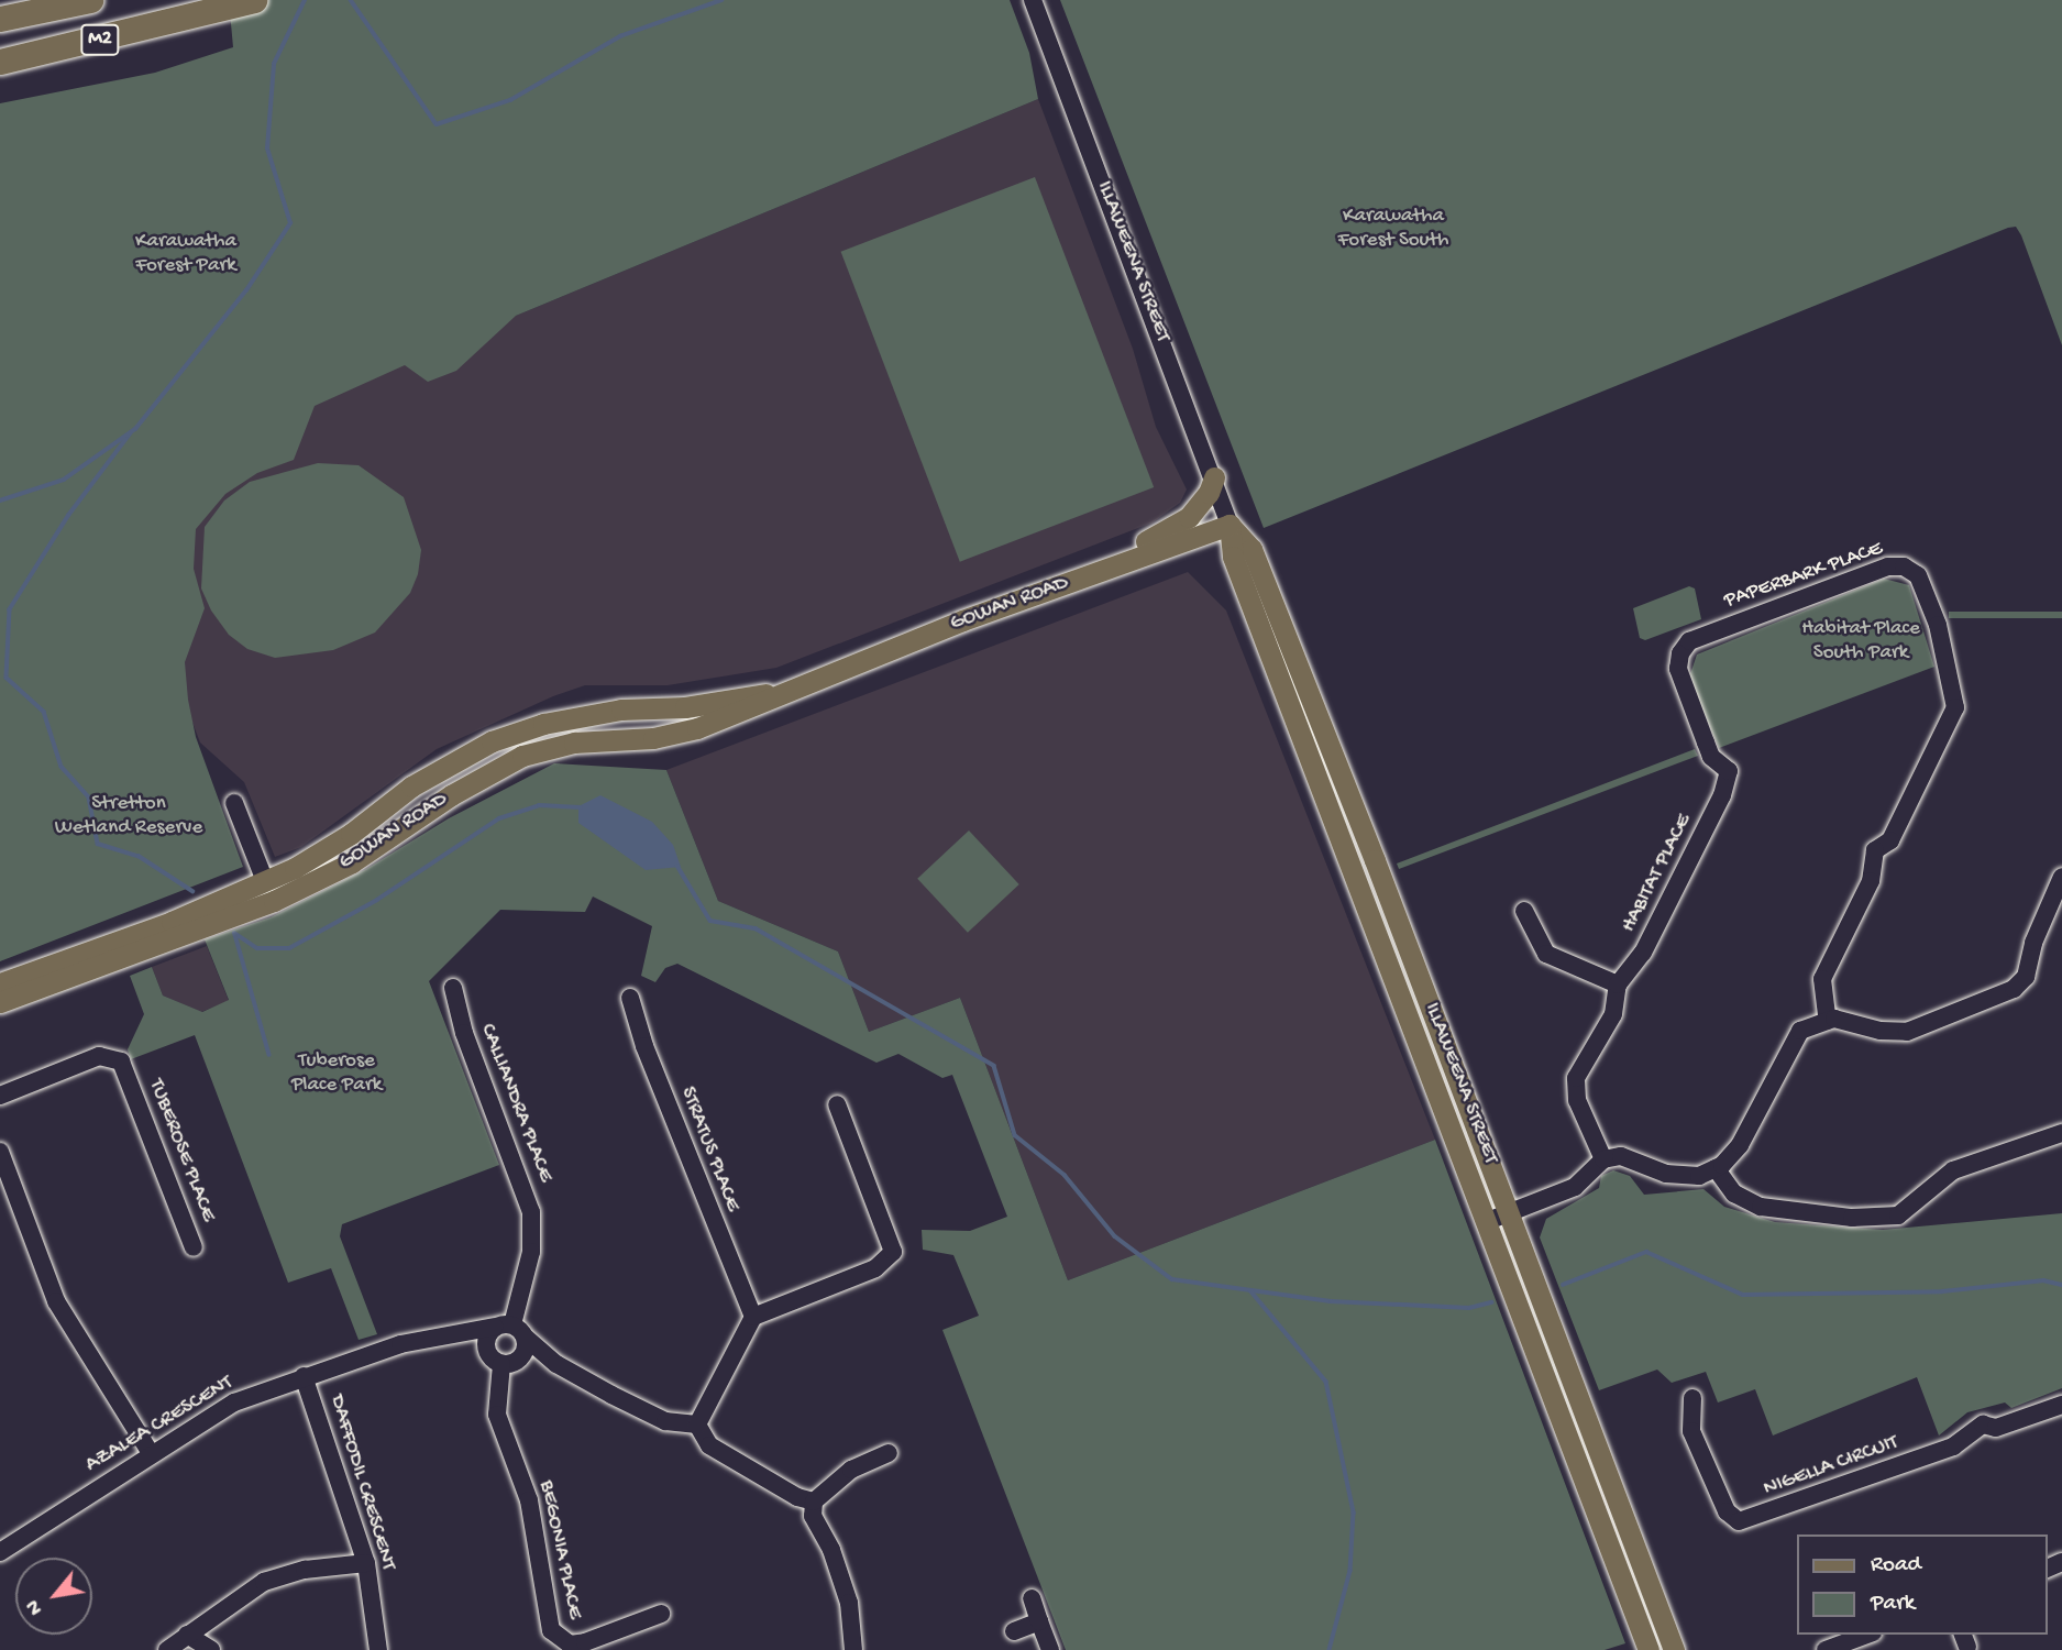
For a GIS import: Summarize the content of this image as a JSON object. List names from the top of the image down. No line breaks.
{"streets":{"highway":["M2"],"main road":["ILLAWEENA STREET","GOWAN ROAD"],"street":["PAPERBARK PLACE","HABITAT PLACE","CALLIANDRA PLACE","STRATUS PLACE","TUBEROSE PLACE","AZALEA CRESCENT","NIGELLA CIRCUIT","DAFFODIL CRESCENT","BEGONIA PLACE"]},"crossings":[["ILLAWEENA STREET","GOWAN ROAD"],["PAPERBARK PLACE","HABITAT PLACE"],["CALLIANDRA PLACE","AZALEA CRESCENT"],["AZALEA CRESCENT","DAFFODIL CRESCENT"],["AZALEA CRESCENT","BEGONIA PLACE"]],"parks":["Karawatha Forest South","Karawatha Forest Park","Habitat Place South Park","Stretton Wetland Reserve","Tuberose Place Park"],"legend":["Road","Park"],"north":"bottom left"}
